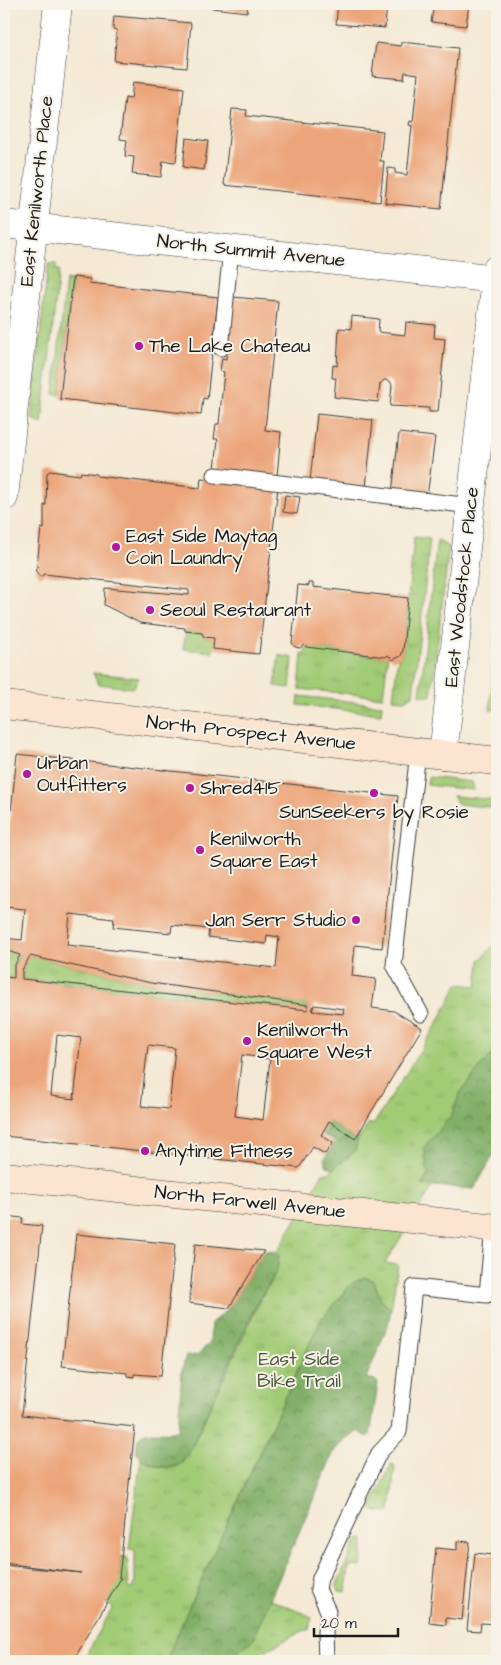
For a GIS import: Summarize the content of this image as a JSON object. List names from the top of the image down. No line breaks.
{"streets":{"main road":["North Prospect Avenue","North Farwell Avenue"],"street":["East Kenilworth Place","North Summit Avenue","East Woodstock Place"]},"crossings":[["East Kenilworth Place","North Summit Avenue"],["North Summit Avenue","East Woodstock Place"],["East Woodstock Place","North Prospect Avenue"]],"parks":["East Side Bike Trail"],"places":["The Lake Chateau","East Side Maytag Coin Laundry","Seoul Restaurant","Urban Outfitters","Shred415","SunSeekers by Rosie","Kenilworth Square East","Jan Serr Studio","Kenilworth Square West","Anytime Fitness"],"scale_bar":"20 m"}
